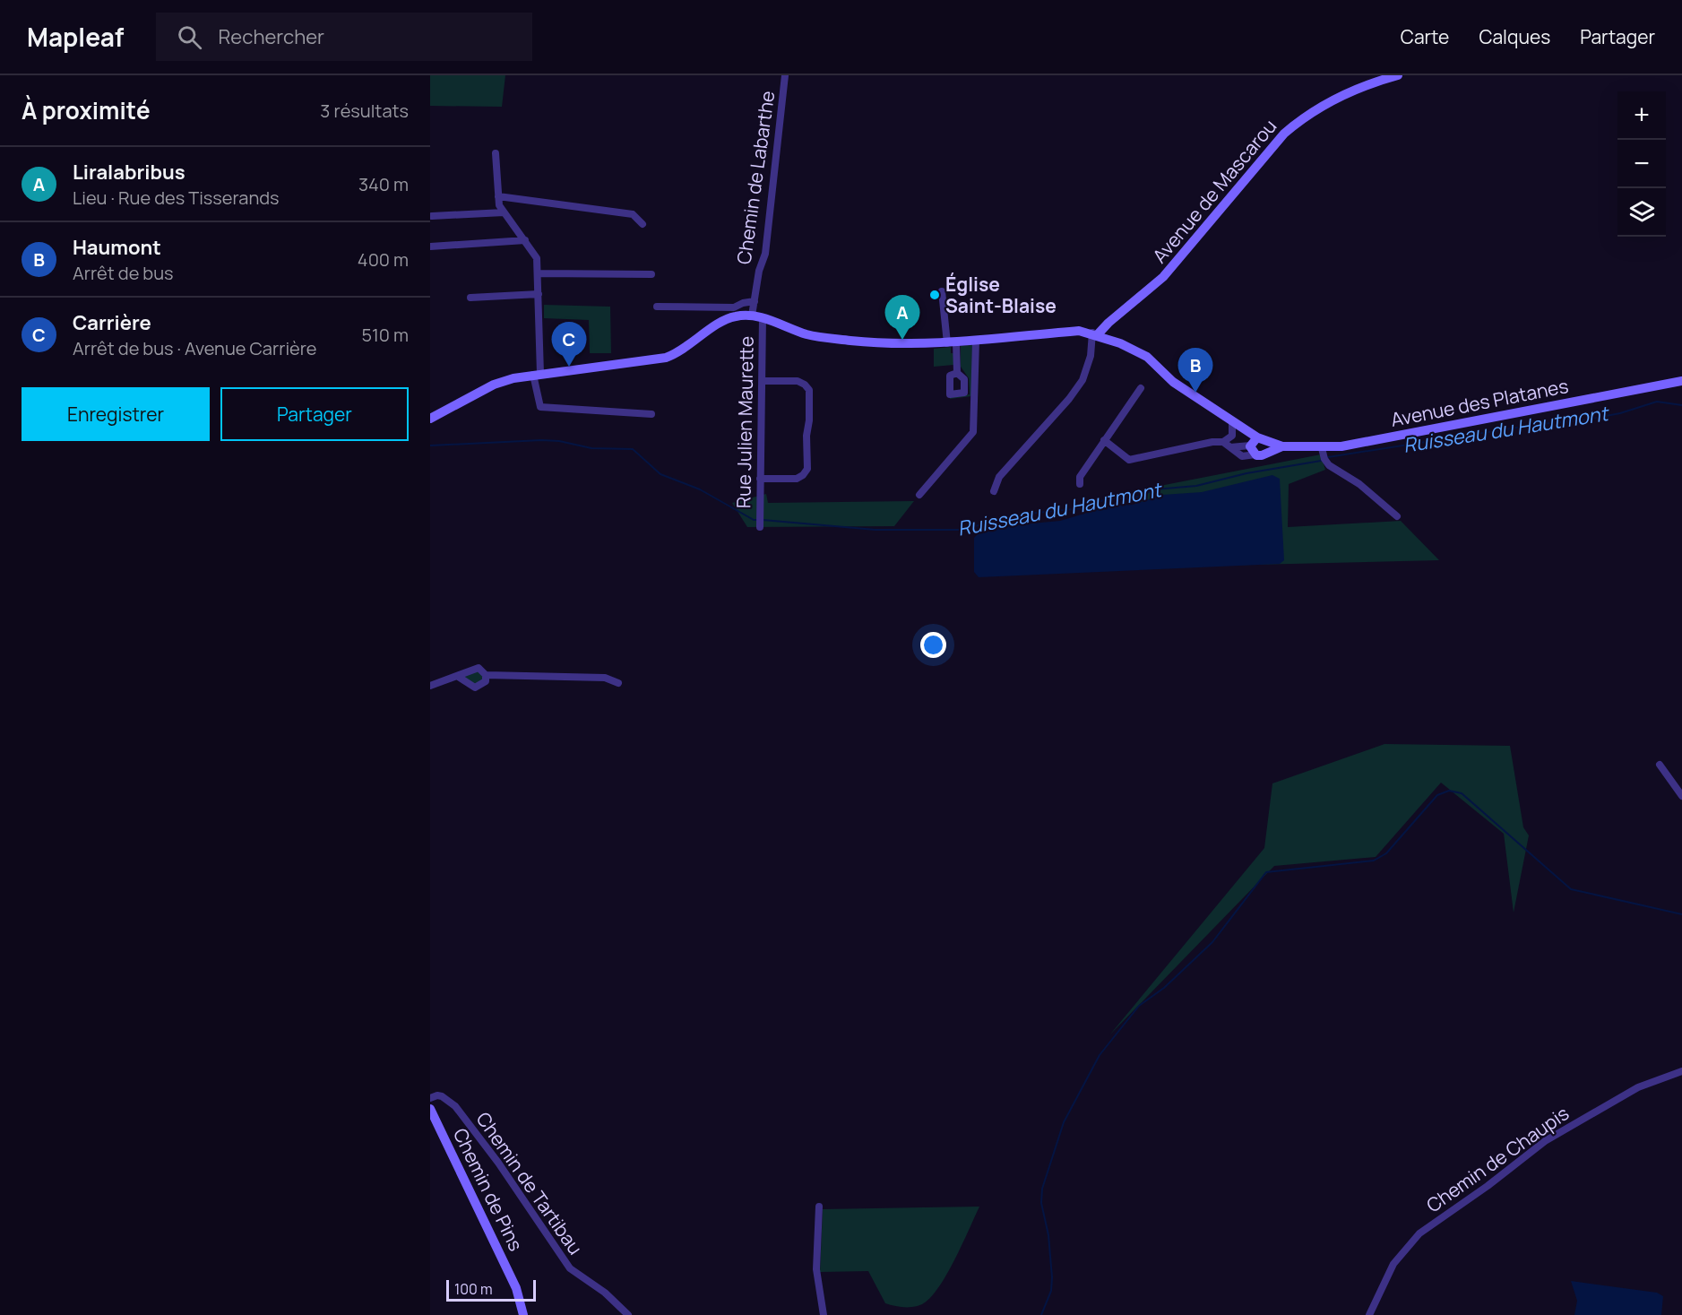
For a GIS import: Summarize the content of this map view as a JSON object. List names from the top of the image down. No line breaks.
{"streets":{"street":["Chemin de Labarthe","Avenue de Mascarou","Avenue des Platanes","Rue Julien Maurette","Chemin de Chaupis","Chemin de Tartibau","Chemin de Pins"]},"water":["Ruisseau du Hautmont"],"places":["Église Saint-Blaise"],"scale_bar":"100 m","page":{"header":"Mapleaf","search":"Rechercher","nav":["Carte","Calques","Partager"],"heading":["À proximité","3 résultats"],"map_buttons":["+","−"],"list":[{"mark":"A","name":"Liralabribus","note":"Lieu · Rue des Tisserands","value":"340 m"},{"mark":"B","name":"Haumont","note":"Arrêt de bus","value":"400 m"},{"mark":"C","name":"Carrière","note":"Arrêt de bus · Avenue Carrière","value":"510 m"}],"pins":["A","C","B"],"buttons":["Enregistrer","Partager"],"scale":"100 m"}}
